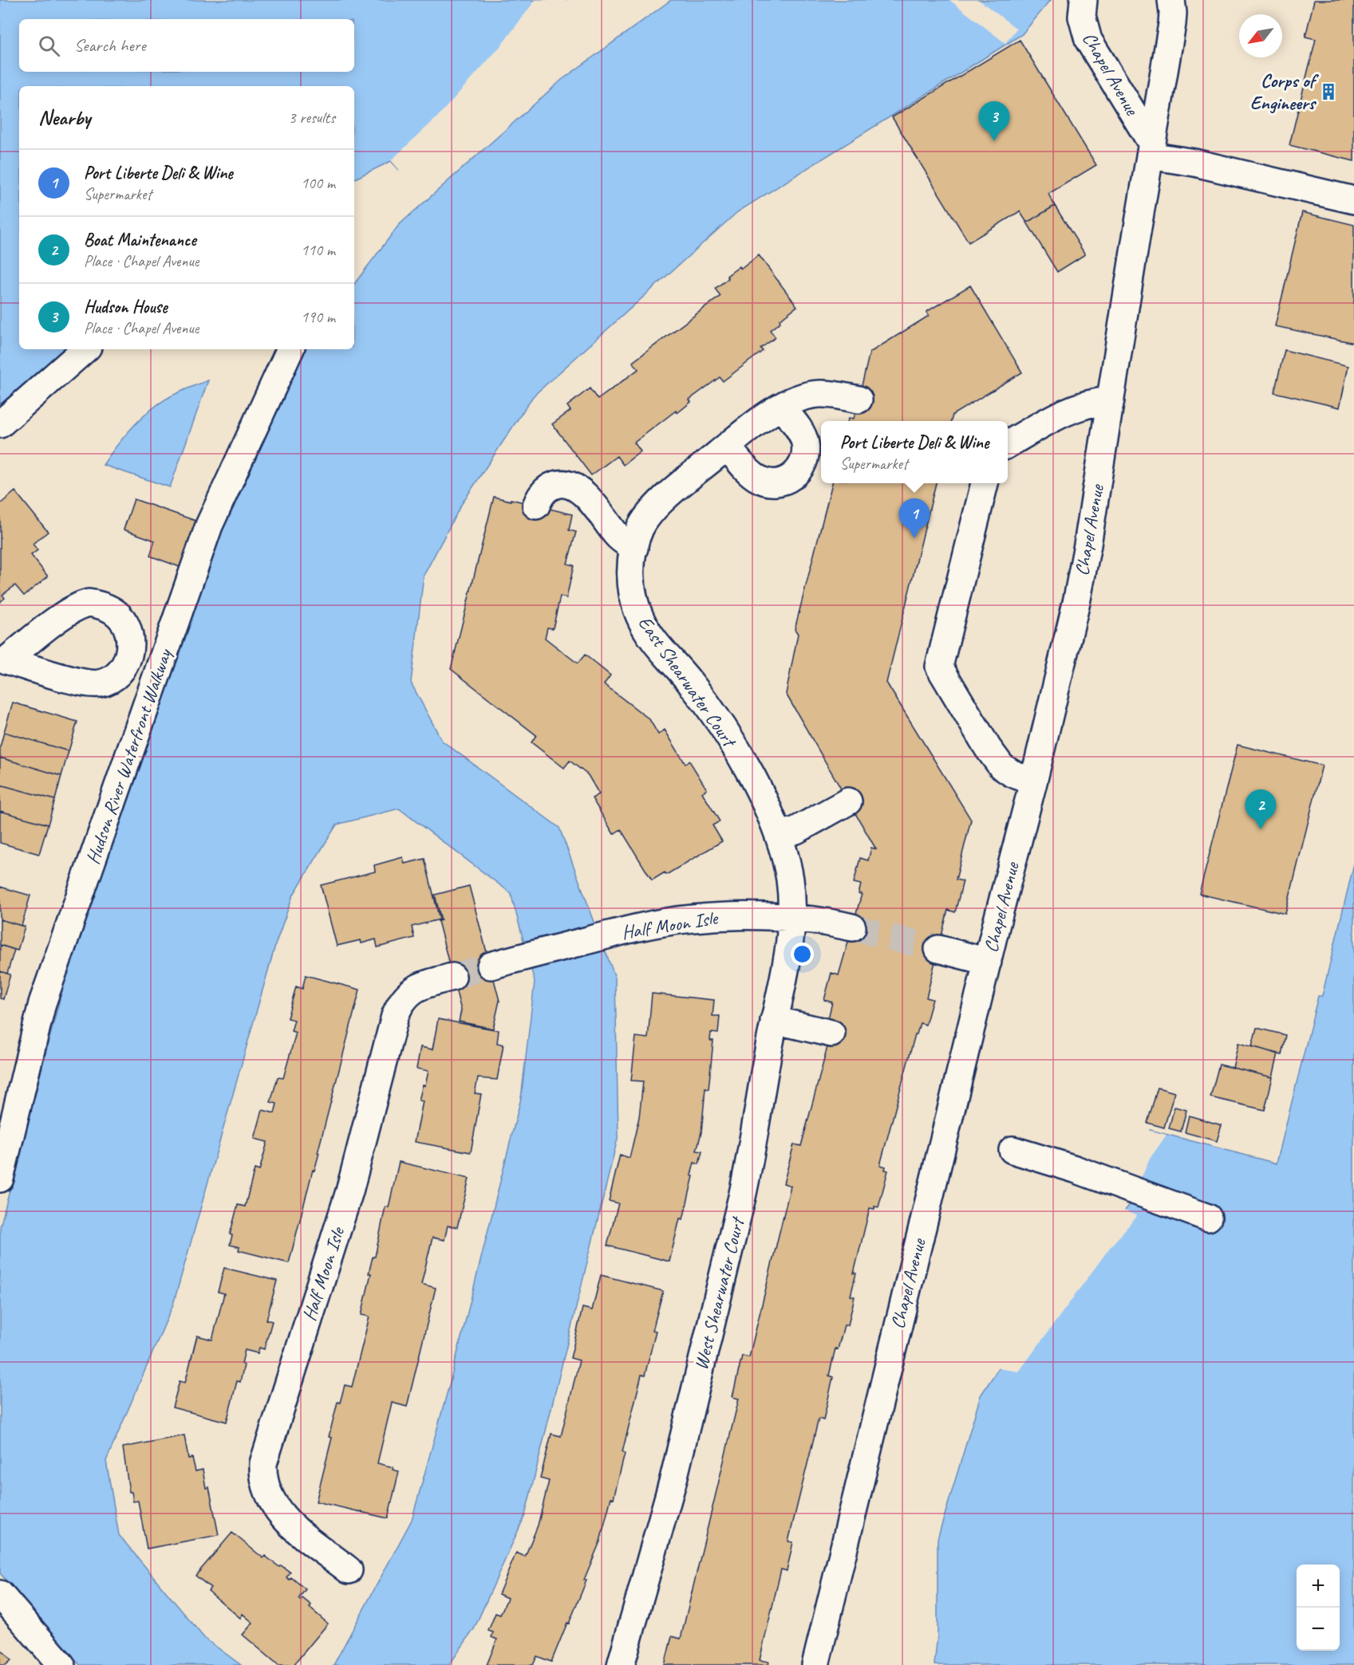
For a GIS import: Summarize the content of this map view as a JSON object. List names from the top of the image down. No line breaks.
{"streets":{"street":["Chapel Avenue","East Shearwater Court","Hudson River Waterfront Walkway","Half Moon Isle","West Shearwater Court"]},"crossings":[["East Shearwater Court","Half Moon Isle"],["East Shearwater Court","West Shearwater Court"],["Half Moon Isle","West Shearwater Court"]],"places":{"building":["Corps of Engineers"]},"north":"bottom left","page":{"search":"Search here","heading":["Nearby","3 results"],"pins":["3","1","2"],"list":[{"mark":"1","name":"Port Liberte Deli & Wine","note":"Supermarket","value":"100 m"},{"mark":"2","name":"Boat Maintenance","note":"Place · Chapel Avenue","value":"110 m"},{"mark":"3","name":"Hudson House","note":"Place · Chapel Avenue","value":"190 m"}],"popup":["Port Liberte Deli & Wine","Supermarket"],"map_buttons":["+","−"]}}
